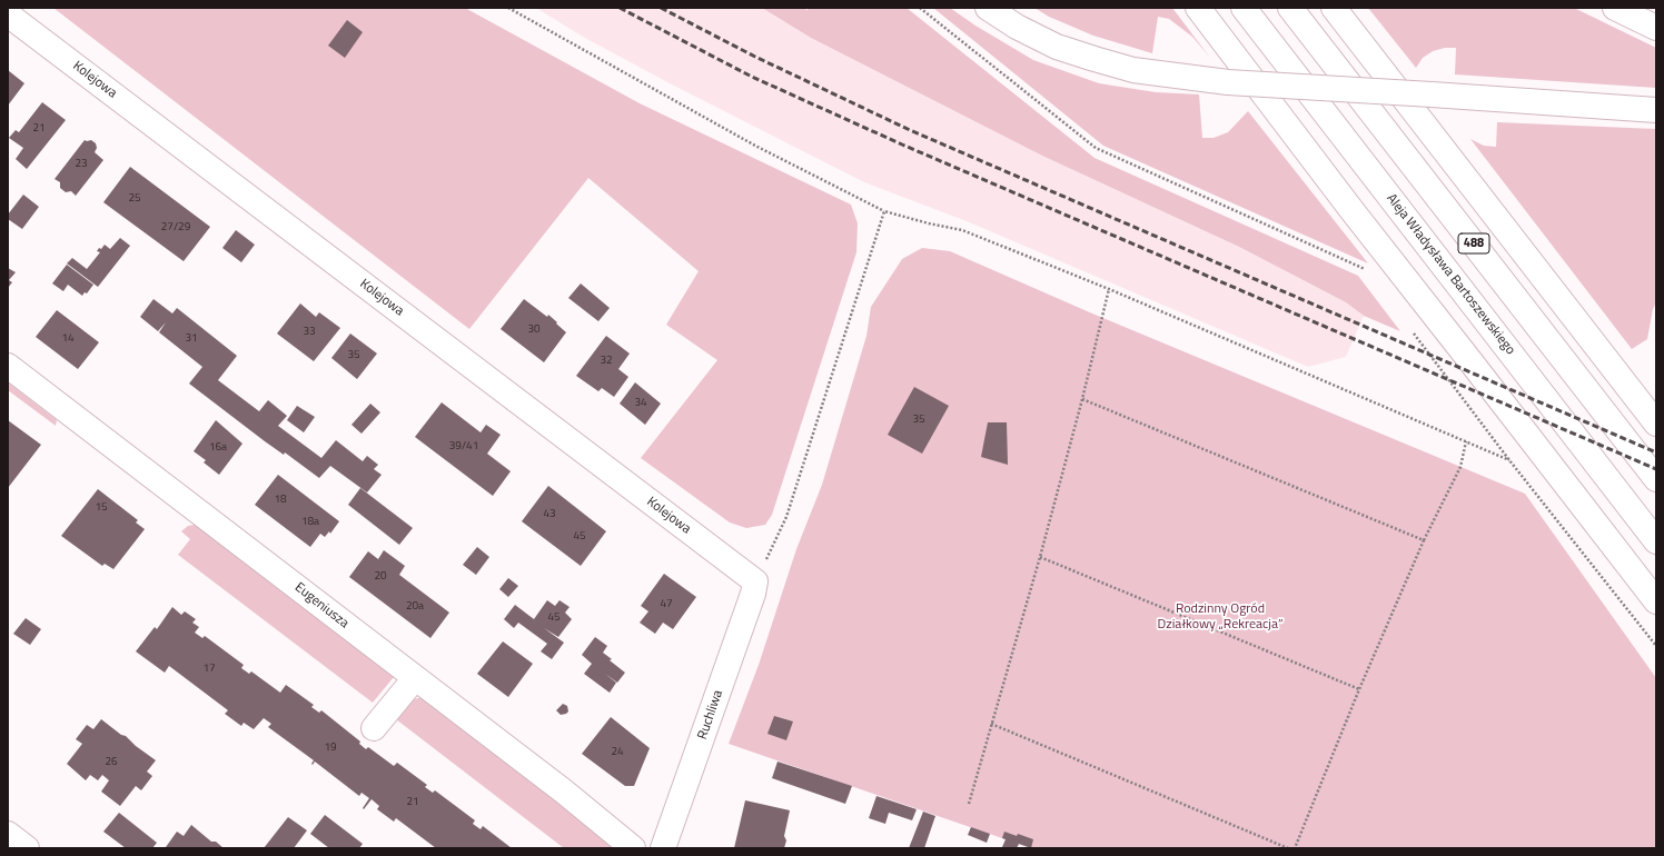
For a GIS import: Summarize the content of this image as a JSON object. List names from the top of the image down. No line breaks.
{"streets":{"main road":["Kolejowa","488","Aleja Władysława Bartoszewskiego","Eugeniusza","Ruchliwa"]},"crossings":[["Kolejowa","Ruchliwa"]],"parks":["Rodzinny Ogród Działkowy „Rekreacja”"],"house_numbers":["21","23","25","27/29","30","33","14","31","35","32","34","35","39/41","16a","18","15","43","18a","45","20","47","20a","45","17","19","24","26","21"]}
